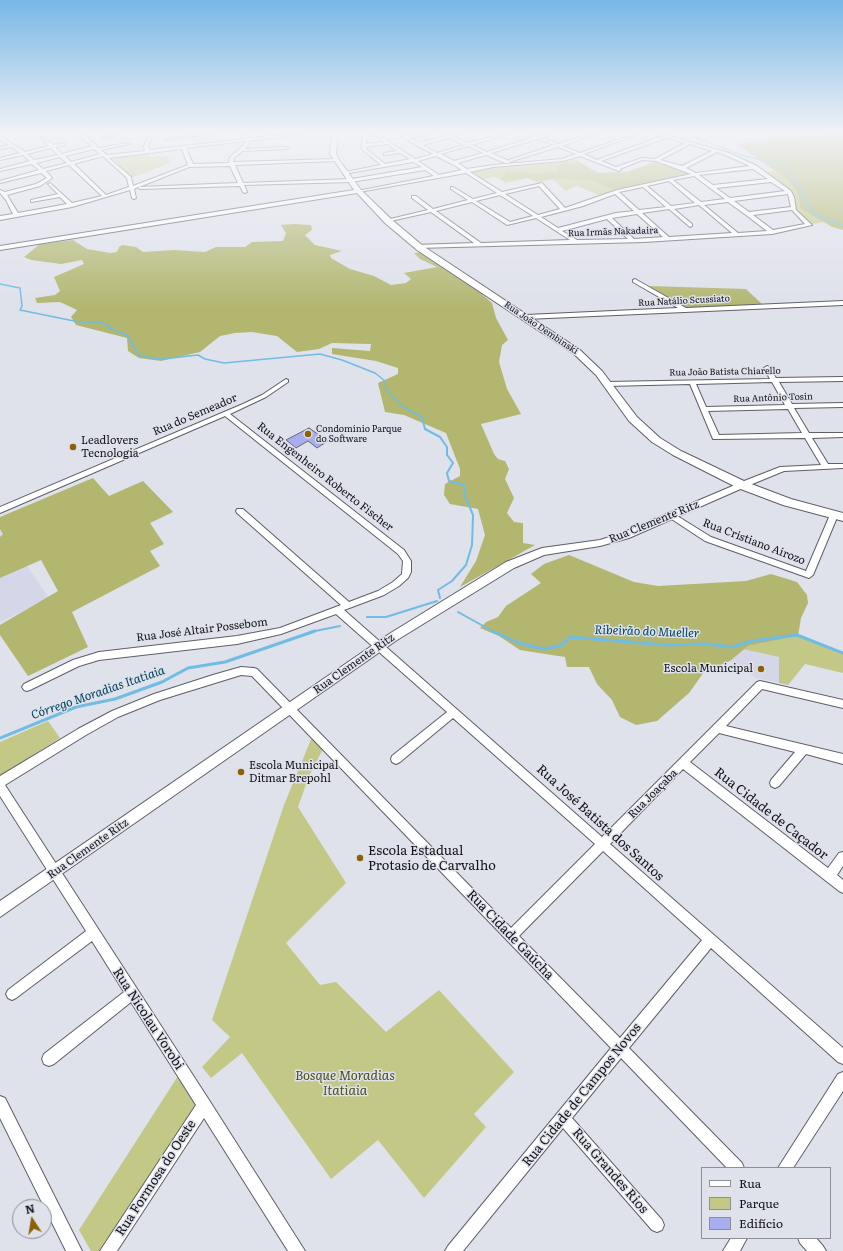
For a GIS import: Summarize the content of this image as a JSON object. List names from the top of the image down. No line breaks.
{"streets":{"main road":["Rua João Dembinski"],"street":["Rua Irmãs Nakadaira","Rua Natálio Scussiato","Rua João Batista Chiarello","Rua Antônio Tosin","Rua do Semeador","Rua Engenheiro Roberto Fischer","Rua Clemente Ritz","Rua Cristiano Airozo","Rua José Altair Possebom","Rua Joaçaba","Rua Cidade de Caçador","Rua José Batista dos Santos","Rua Cidade Gaúcha","Rua Nicolau Vorobi","Rua Cidade de Campos Novos","Rua Grandes Rios","Rua Formosa do Oeste"]},"crossings":[["Rua Irmãs Nakadaira","Rua João Dembinski"],["Rua Natálio Scussiato","Rua João Dembinski"],["Rua João Dembinski","Rua João Batista Chiarello"],["Rua João Dembinski","Rua Clemente Ritz"],["Rua João Dembinski","Rua Cristiano Airozo"],["Rua do Semeador","Rua Engenheiro Roberto Fischer"],["Rua Engenheiro Roberto Fischer","Rua José Altair Possebom"],["Rua Clemente Ritz","Rua Cristiano Airozo"],["Rua Clemente Ritz","Rua José Batista dos Santos"],["Rua Clemente Ritz","Rua Cidade Gaúcha"],["Rua Clemente Ritz","Rua Nicolau Vorobi"],["Rua José Altair Possebom","Rua José Batista dos Santos"],["Rua Joaçaba","Rua Cidade de Caçador"],["Rua Joaçaba","Rua José Batista dos Santos"],["Rua Joaçaba","Rua Cidade Gaúcha"],["Rua José Batista dos Santos","Rua Cidade de Campos Novos"],["Rua Cidade Gaúcha","Rua Cidade de Campos Novos"],["Rua Nicolau Vorobi","Rua Formosa do Oeste"],["Rua Cidade de Campos Novos","Rua Grandes Rios"]],"water":["Ribeirão do Mueller","Córrego Moradias Itatiaia"],"parks":["Bosque Moradias Itatiaia"],"places":["Condomínio Parque do Software","Leadlovers Tecnologia","Escola Municipal","Escola Municipal Ditmar Brepohl","Escola Estadual Protasio de Carvalho"],"legend":["Rua","Parque","Edifício"],"north":"top"}
